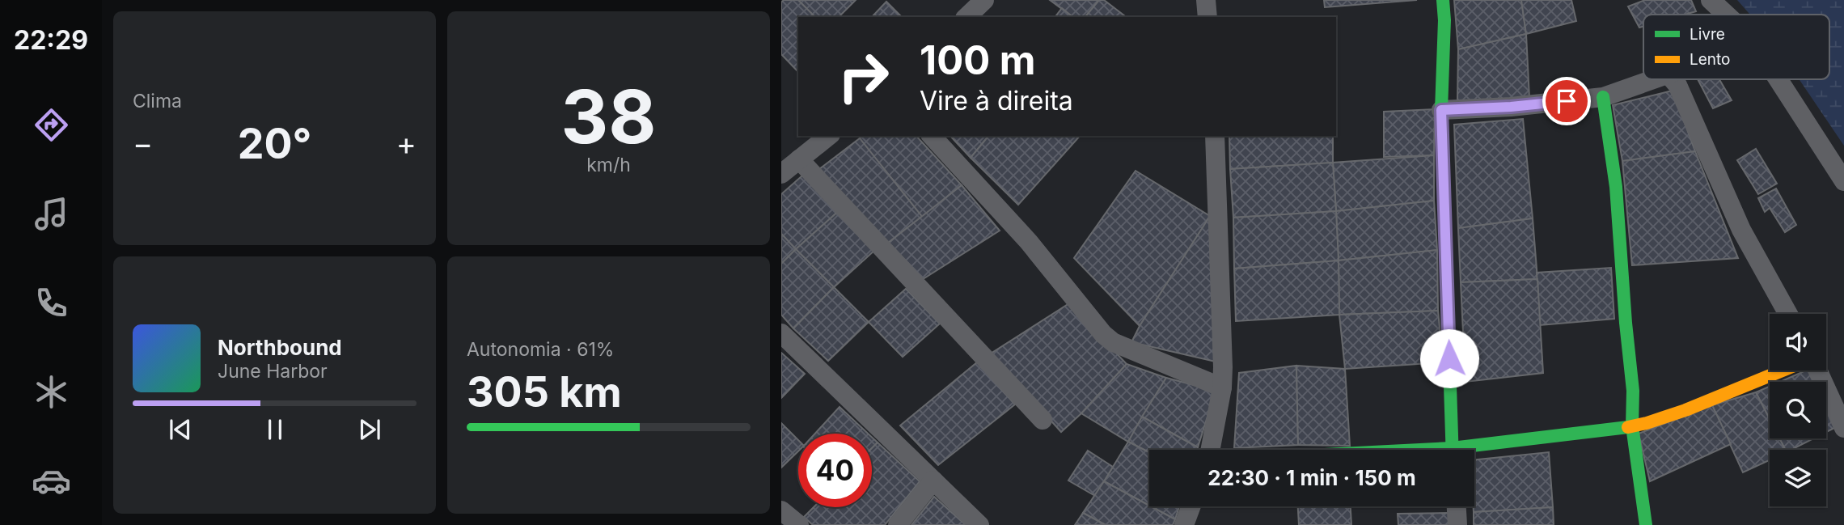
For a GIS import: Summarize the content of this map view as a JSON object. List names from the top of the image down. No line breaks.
{"legend":["Livre","Lento"],"page":{"tabs":"22:29","tile":["Clima",["38","km/h"],["Autonomia · 61%","305 km"]],"turn":["100 m","Vire à direita"],"heat":["−","20°","+"],"song":["Northbound","June Harbor"],"limit":"40","trip":"22:30 · 1 min · 150 m"}}
